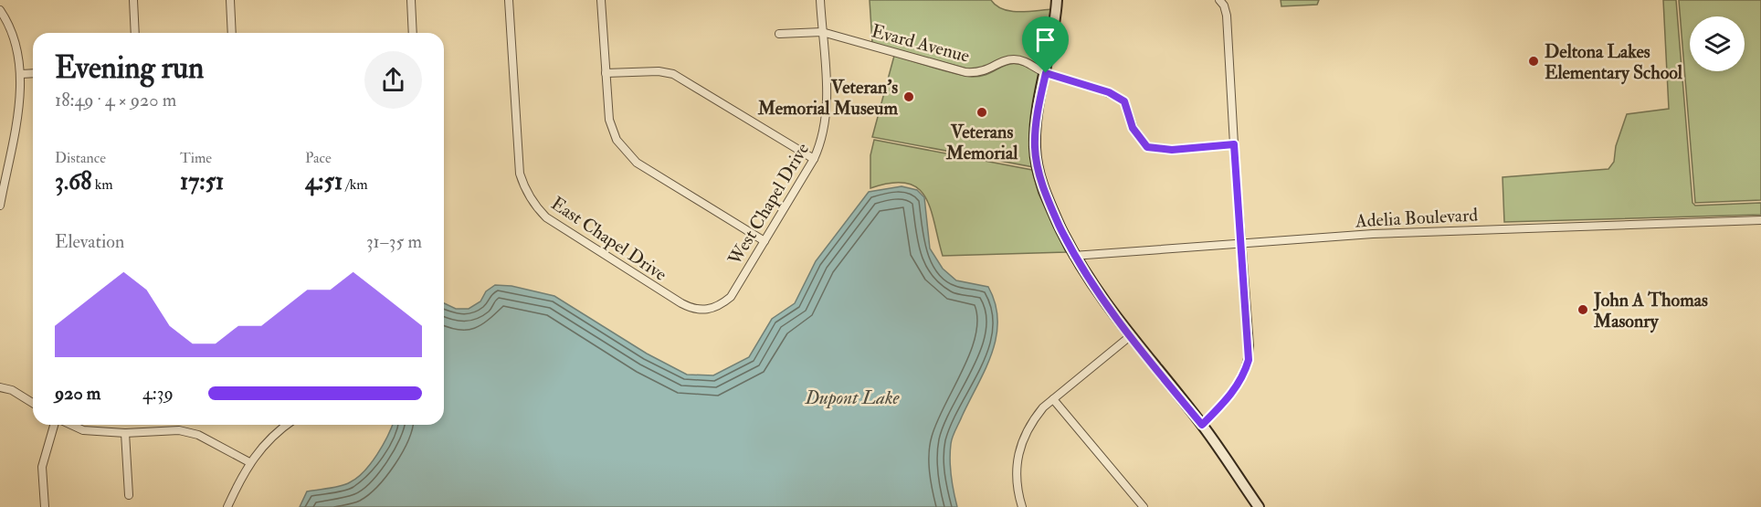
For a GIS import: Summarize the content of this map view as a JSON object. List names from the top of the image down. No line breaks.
{"streets":{"street":["Evard Avenue","West Chapel Drive","Adelia Boulevard","East Chapel Drive"]},"crossings":[["Evard Avenue","West Chapel Drive"],["West Chapel Drive","East Chapel Drive"]],"water":["Dupont Lake"],"places":["Deltona Lakes Elementary School","Veteran's Memorial Museum","Veterans Memorial","John A Thomas Masonry"],"page":{"heading":["Evening run","18:49 · 4 × 920 m"],"stats":[["Distance","3.68 km"],["Time","17:51"],["Pace","4:51 /km"]],"chart":["Elevation","31–35 m"],"list":[{"name":"920 m","note":"4:39"}]}}
